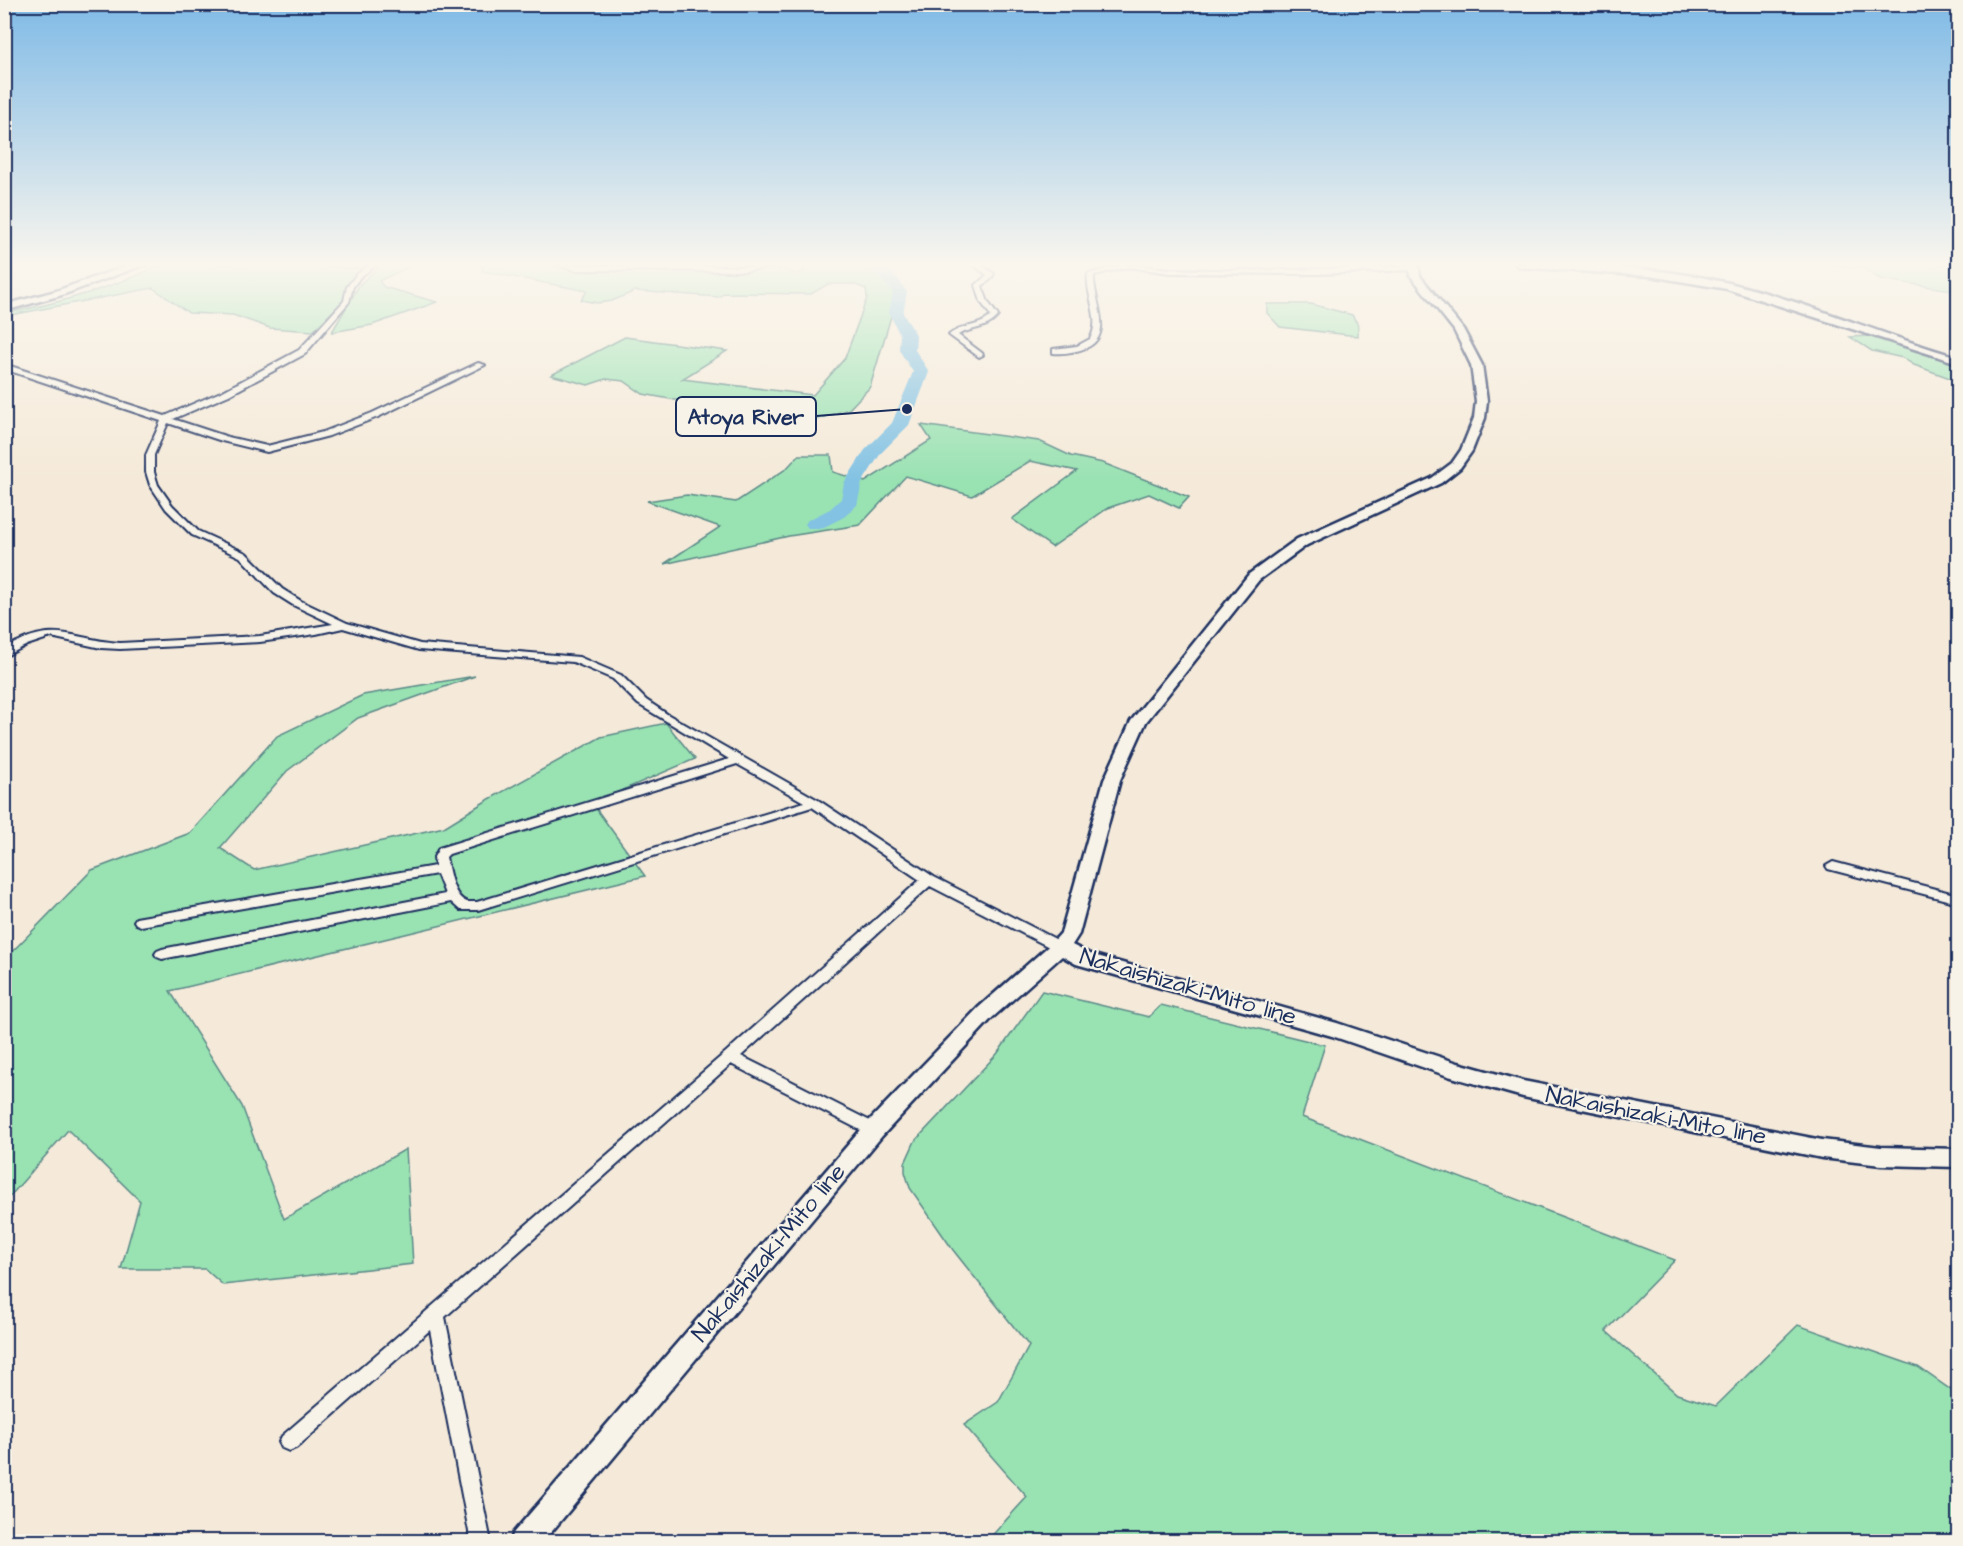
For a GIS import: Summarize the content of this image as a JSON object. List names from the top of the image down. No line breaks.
{"streets":{"street":["Nakaishizaki-Mito line"]},"places":["Atoya River"]}
